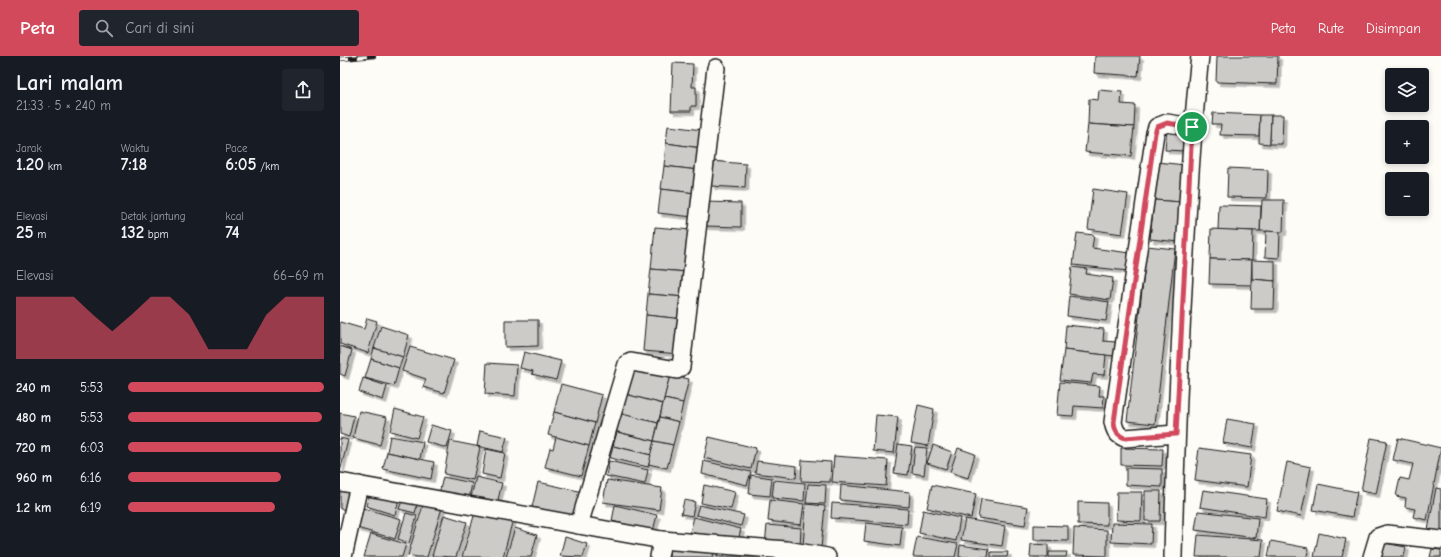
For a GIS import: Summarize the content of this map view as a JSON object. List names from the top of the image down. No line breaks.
{"page":{"header":"Peta","search":"Cari di sini","nav":["Peta","Rute","Disimpan"],"heading":["Lari malam","21:33 · 5 × 240 m"],"map_buttons":["+","−"],"stats":[["Jarak","1.20 km"],["Waktu","7:18"],["Pace","6:05 /km"],["Elevasi","25 m"],["Detak jantung","132 bpm"],["kcal","74"]],"chart":["Elevasi","66–69 m"],"list":[{"name":"240 m","note":"5:53"},{"name":"480 m","note":"5:53"},{"name":"720 m","note":"6:03"},{"name":"960 m","note":"6:16"},{"name":"1.2 km","note":"6:19"}]}}
